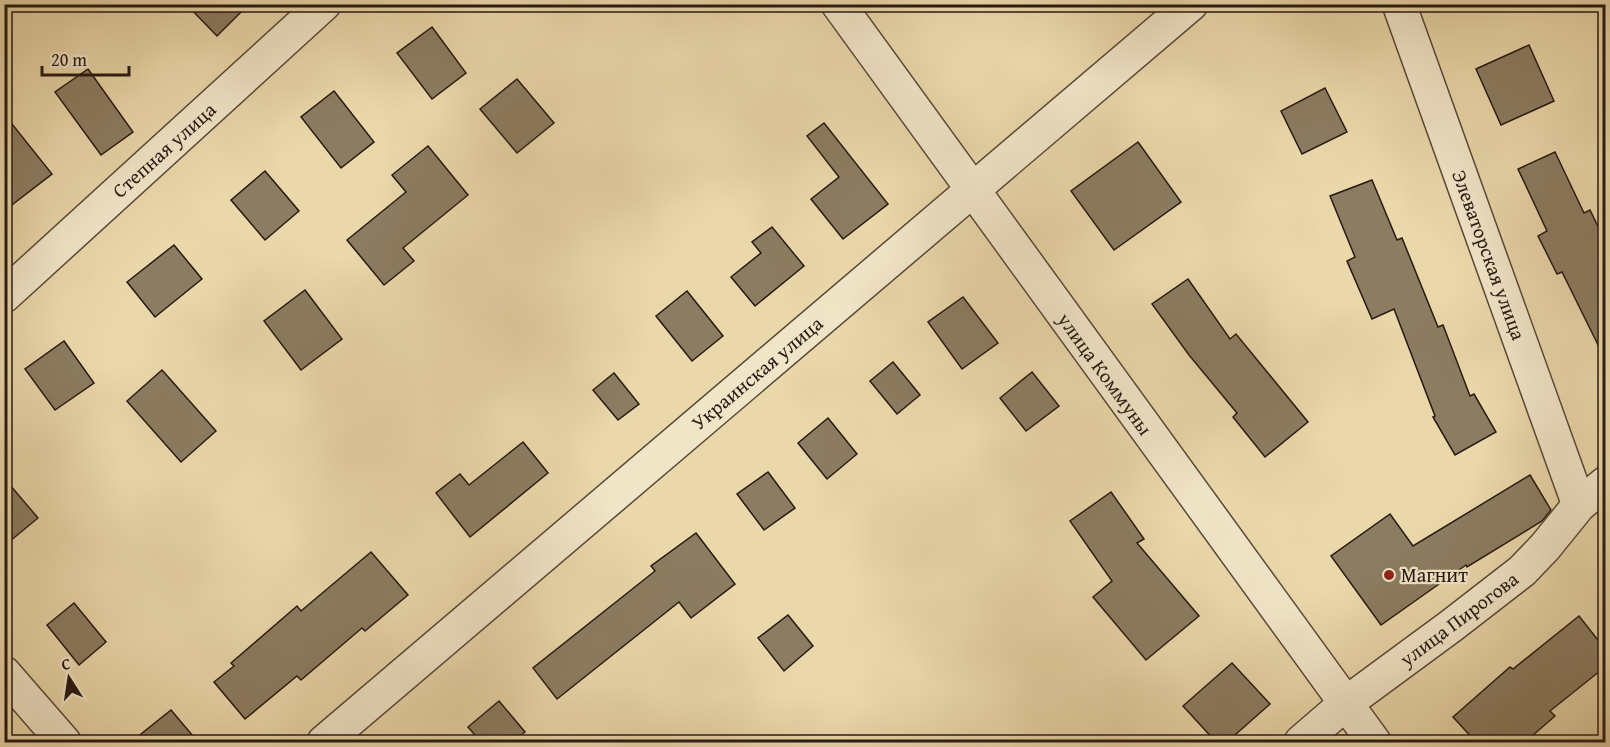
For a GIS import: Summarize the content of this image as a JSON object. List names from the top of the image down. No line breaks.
{"streets":{"street":["Степная улица","Элеваторская улица","Украинская улица","улица Коммуны","улица Пирогова"]},"crossings":[["Элеваторская улица","улица Пирогова"],["Украинская улица","улица Коммуны"],["улица Коммуны","улица Пирогова"]],"places":["Магнит"],"scale_bar":"20 m","north":"top"}
